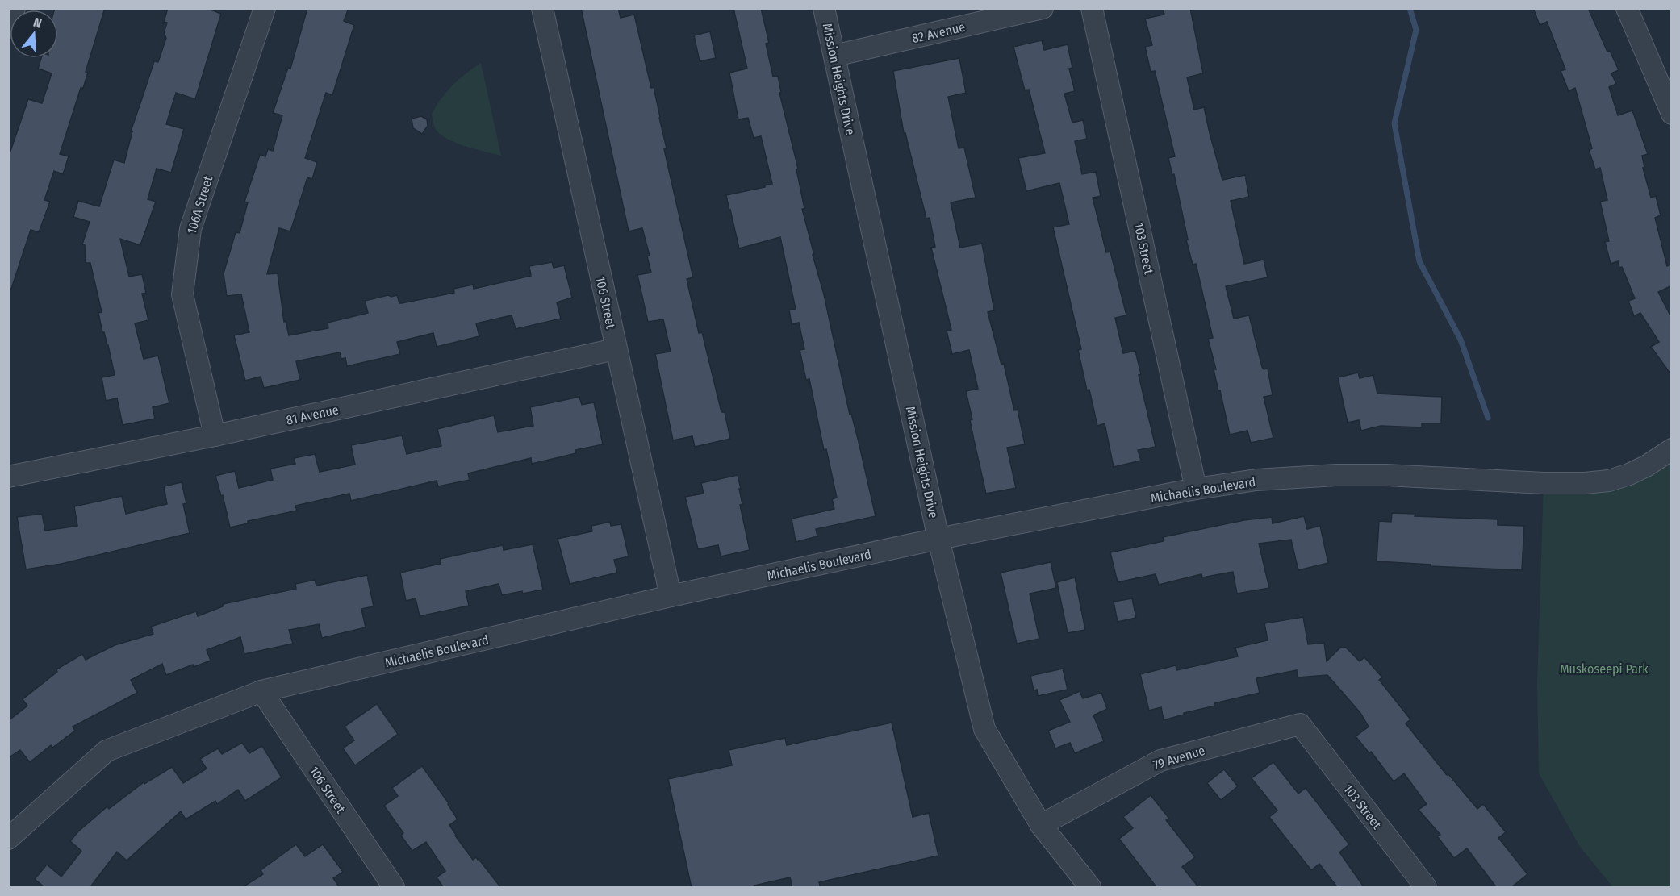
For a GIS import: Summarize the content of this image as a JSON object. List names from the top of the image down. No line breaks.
{"streets":{"street":["82 Avenue","Mission Heights Drive","106A Street","103 Street","106 Street","81 Avenue","Michaelis Boulevard","79 Avenue"]},"crossings":[["82 Avenue","Mission Heights Drive"],["Mission Heights Drive","Michaelis Boulevard"],["Mission Heights Drive","79 Avenue"],["106A Street","81 Avenue"],["103 Street","Michaelis Boulevard"],["103 Street","79 Avenue"],["106 Street","81 Avenue"],["106 Street","Michaelis Boulevard"]],"parks":["Muskoseepi Park"],"north":"top"}
